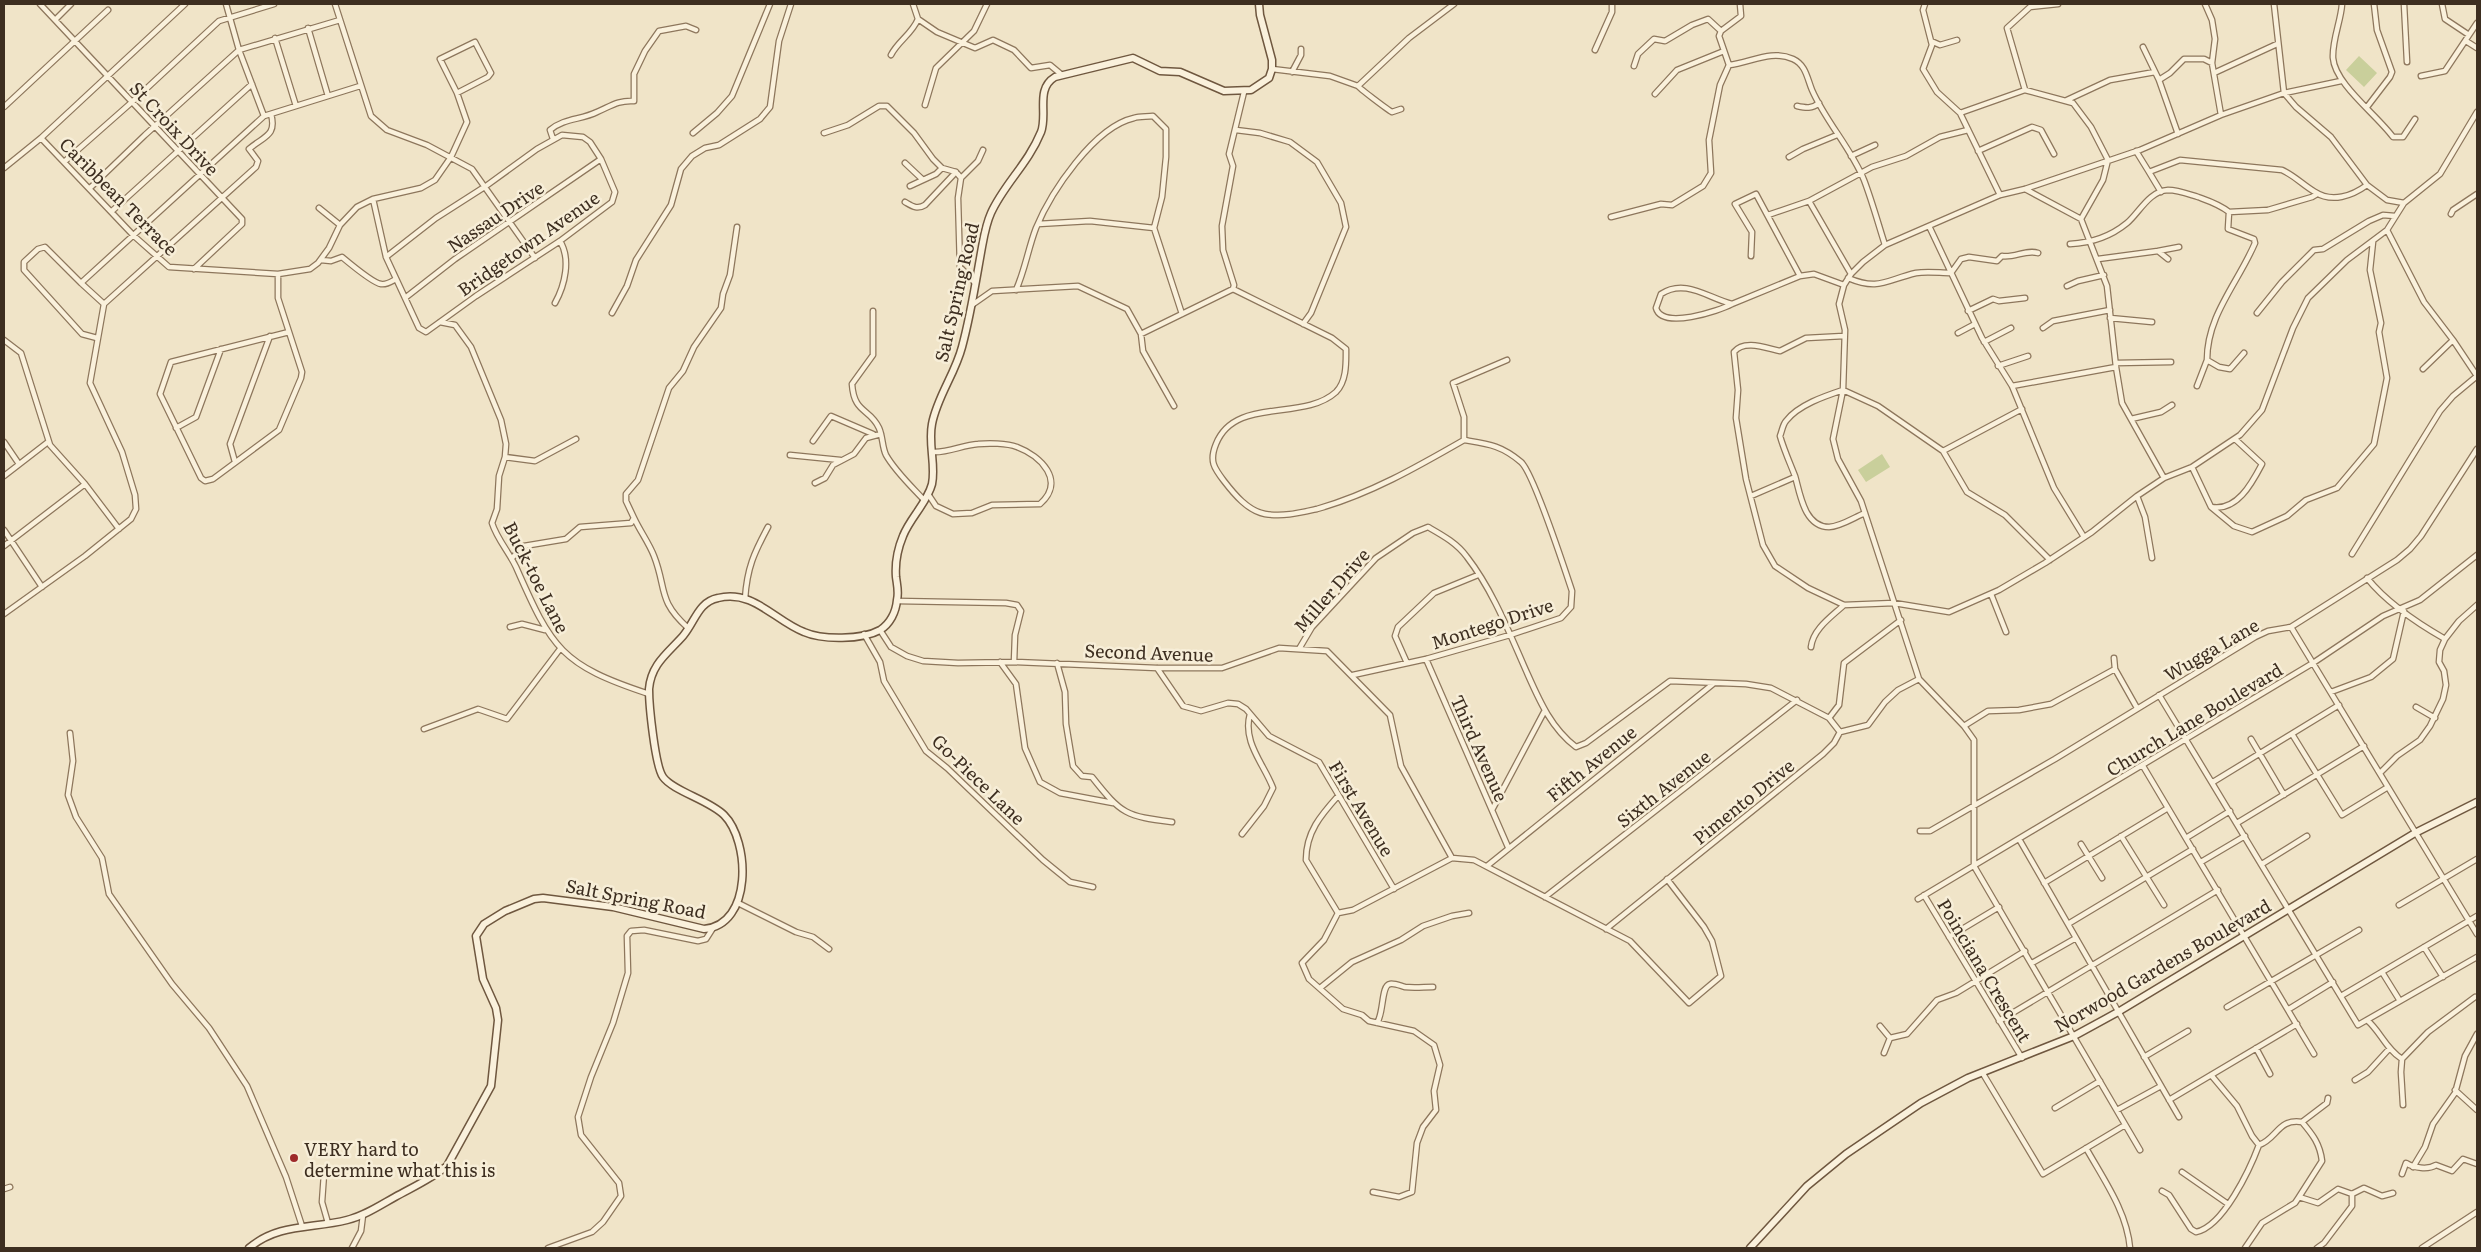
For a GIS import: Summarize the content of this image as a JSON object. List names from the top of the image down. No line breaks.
{"streets":{"street":["St Croix Drive","Caribbean Terrace","Nassau Drive","Bridgetown Avenue","Salt Spring Road","Buck-toe Lane","Miller Drive","Montego Drive","Wugga Lane","Second Avenue","Church Lane Boulevard","Third Avenue","Fifth Avenue","Go-Piece Lane","Sixth Avenue","Pimento Drive","First Avenue","Norwood Gardens Boulevard","Poinciana Crescent"]},"crossings":[["St Croix Drive","Caribbean Terrace"],["Nassau Drive","Bridgetown Avenue"],["Bridgetown Avenue","Buck-toe Lane"],["Salt Spring Road","Second Avenue"],["Miller Drive","Second Avenue"],["Montego Drive","Second Avenue"],["Montego Drive","Third Avenue"],["Second Avenue","First Avenue"],["Church Lane Boulevard","Poinciana Crescent"],["Third Avenue","Fifth Avenue"],["Norwood Gardens Boulevard","Poinciana Crescent"]],"places":["VERY hard to determine what this is"]}
